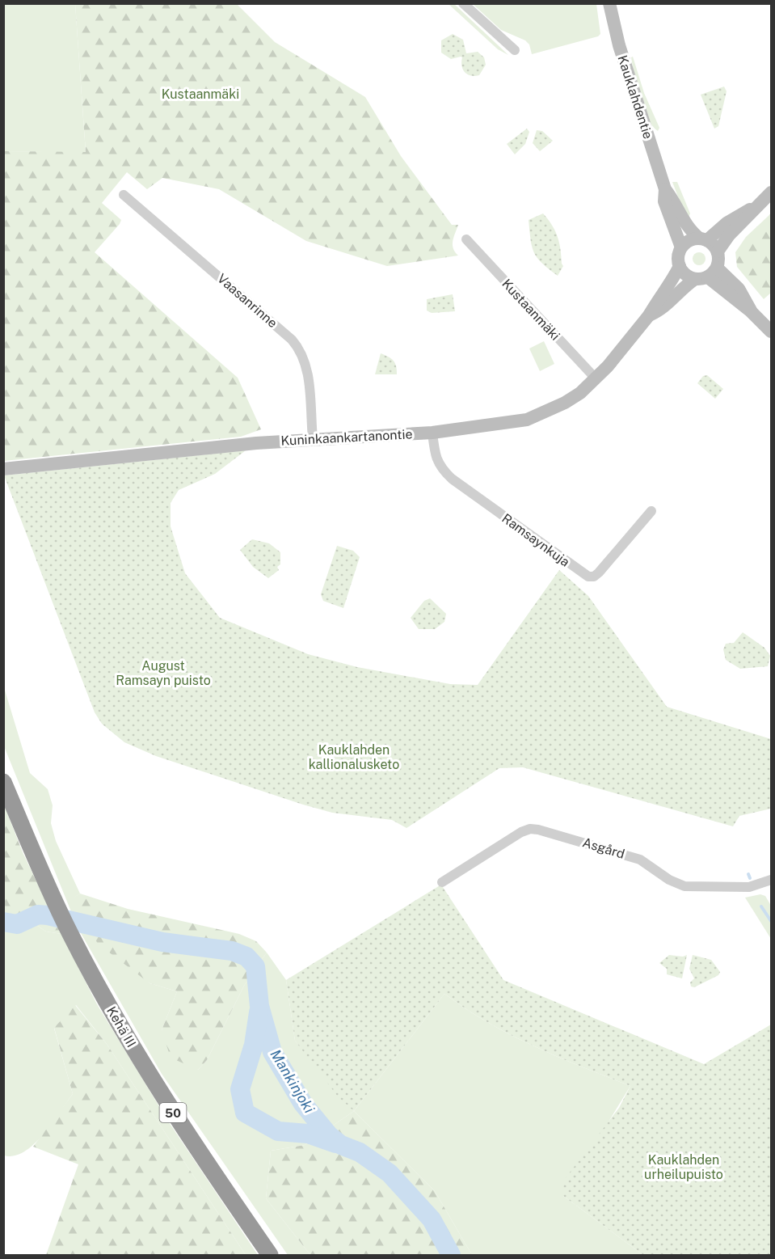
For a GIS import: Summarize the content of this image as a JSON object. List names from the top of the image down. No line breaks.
{"streets":{"highway":["Kehä III","50"],"street":["Kauklahdentie","Vaasanrinne","Kustaanmäki","Kuninkaankartanontie","Ramsaynkuja","Asgård"]},"crossings":[["Kauklahdentie","Kuninkaankartanontie"],["Vaasanrinne","Kuninkaankartanontie"],["Kustaanmäki","Kuninkaankartanontie"],["Kuninkaankartanontie","Ramsaynkuja"]],"water":["Mankinjoki"],"parks":["Kustaanmäki","August Ramsayn puisto","Kauklahden kallionalusketo","Kauklahden urheilupuisto"]}
